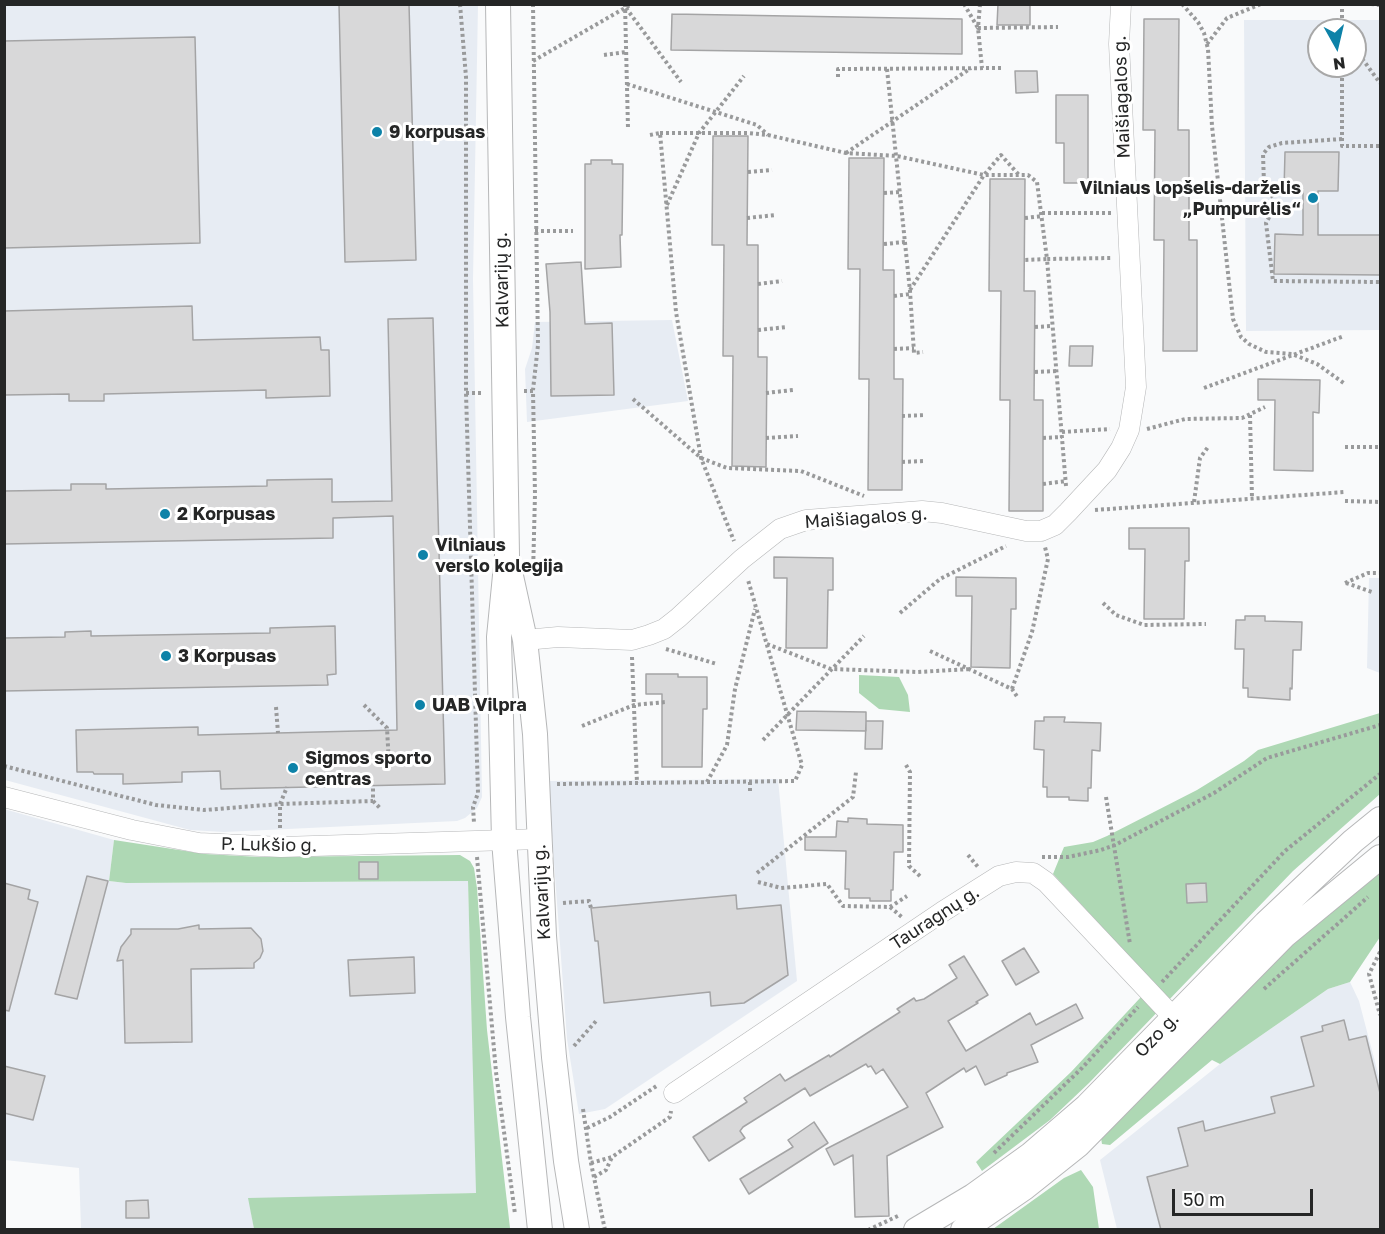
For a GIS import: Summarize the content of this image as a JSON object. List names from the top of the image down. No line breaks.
{"streets":{"main road":["Kalvarijų g.","Ozo g."],"street":["Maišiagalos g.","P. Lukšio g.","Tauragnų g."]},"crossings":[["Maišiagalos g.","Kalvarijų g."],["Kalvarijų g.","P. Lukšio g."],["Tauragnų g.","Ozo g."]],"places":["9 korpusas","Vilniaus lopšelis-darželis „Pumpurėlis“","2 Korpusas","Vilniaus verslo kolegija","3 Korpusas","UAB Vilpra","Sigmos sporto centras"],"scale_bar":"50 m","north":"bottom"}
